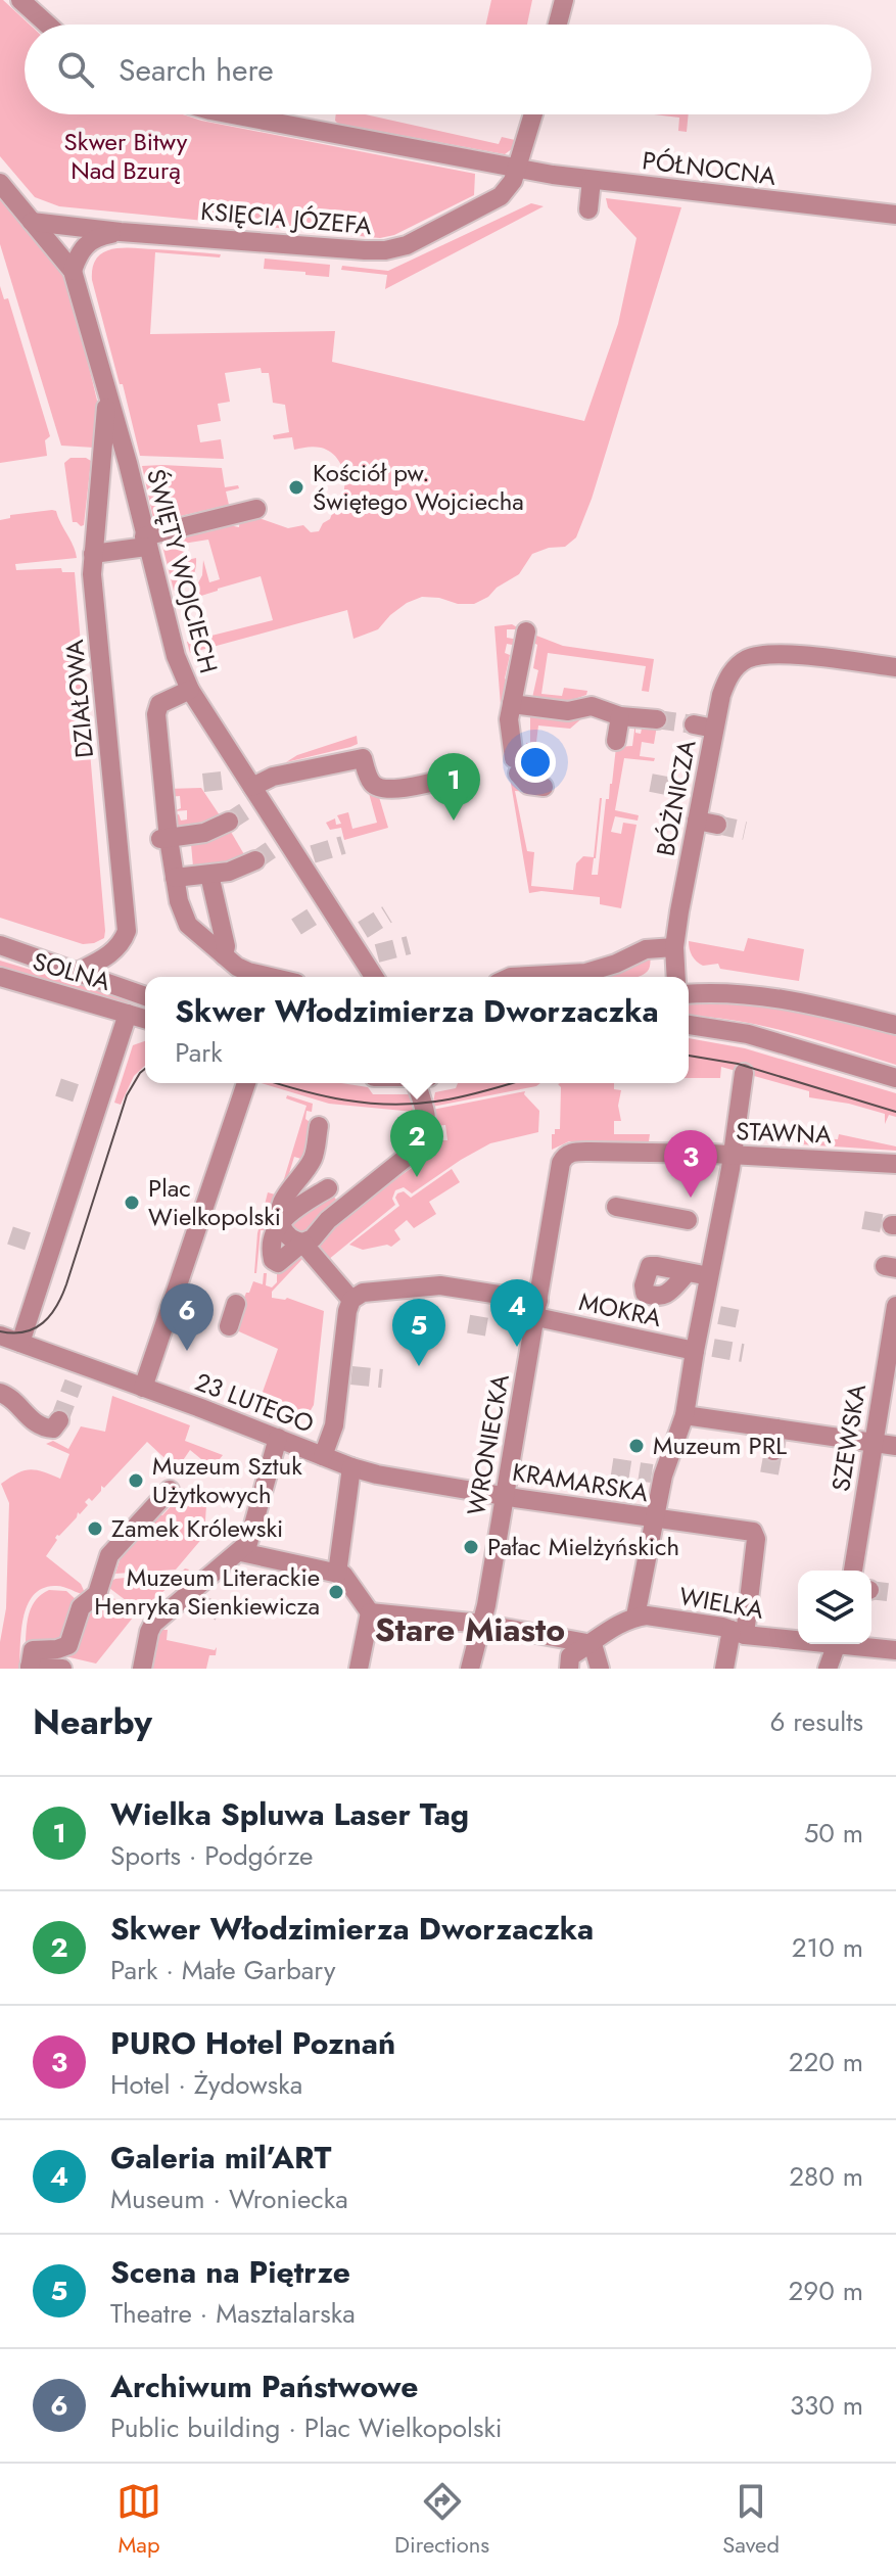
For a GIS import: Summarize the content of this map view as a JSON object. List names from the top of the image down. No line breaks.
{"streets":{"street":["PÓŁNOCNA","KSIĘCIA JÓZEFA","ŚWIĘTY WOJCIECH","DZIAŁOWA","BÓŻNICZA","SOLNA","STAWNA","MOKRA","23 LUTEGO","SZEWSKA","WRONIECKA","KRAMARSKA","WIELKA"]},"crossings":[["PÓŁNOCNA","KSIĘCIA JÓZEFA"],["KSIĘCIA JÓZEFA","ŚWIĘTY WOJCIECH"],["ŚWIĘTY WOJCIECH","DZIAŁOWA"],["DZIAŁOWA","SOLNA"],["STAWNA","WRONIECKA"],["MOKRA","WRONIECKA"],["23 LUTEGO","KRAMARSKA"],["WRONIECKA","KRAMARSKA"],["KRAMARSKA","WIELKA"]],"districts":["Stare Miasto"],"parks":["Skwer Bitwy Nad Bzurą"],"places":["Kościół pw. Świętego Wojciecha","Plac Wielkopolski","Muzeum PRL","Muzeum Sztuk Użytkowych","Zamek Królewski","Pałac Mielżyńskich","Muzeum Literackie Henryka Sienkiewicza"],"page":{"search":"Search here","pins":["1","2","3","4","6","5"],"popup":["Skwer Włodzimierza Dworzaczka","Park"],"heading":["Nearby","6 results"],"list":[{"mark":"1","name":"Wielka Spluwa Laser Tag","note":"Sports · Podgórze","value":"50 m"},{"mark":"2","name":"Skwer Włodzimierza Dworzaczka","note":"Park · Małe Garbary","value":"210 m"},{"mark":"3","name":"PURO Hotel Poznań","note":"Hotel · Żydowska","value":"220 m"},{"mark":"4","name":"Galeria mil’ART","note":"Museum · Wroniecka","value":"280 m"},{"mark":"5","name":"Scena na Piętrze","note":"Theatre · Masztalarska","value":"290 m"},{"mark":"6","name":"Archiwum Państwowe","note":"Public building · Plac Wielkopolski","value":"330 m"}],"nav":["Map","Directions","Saved"]}}
